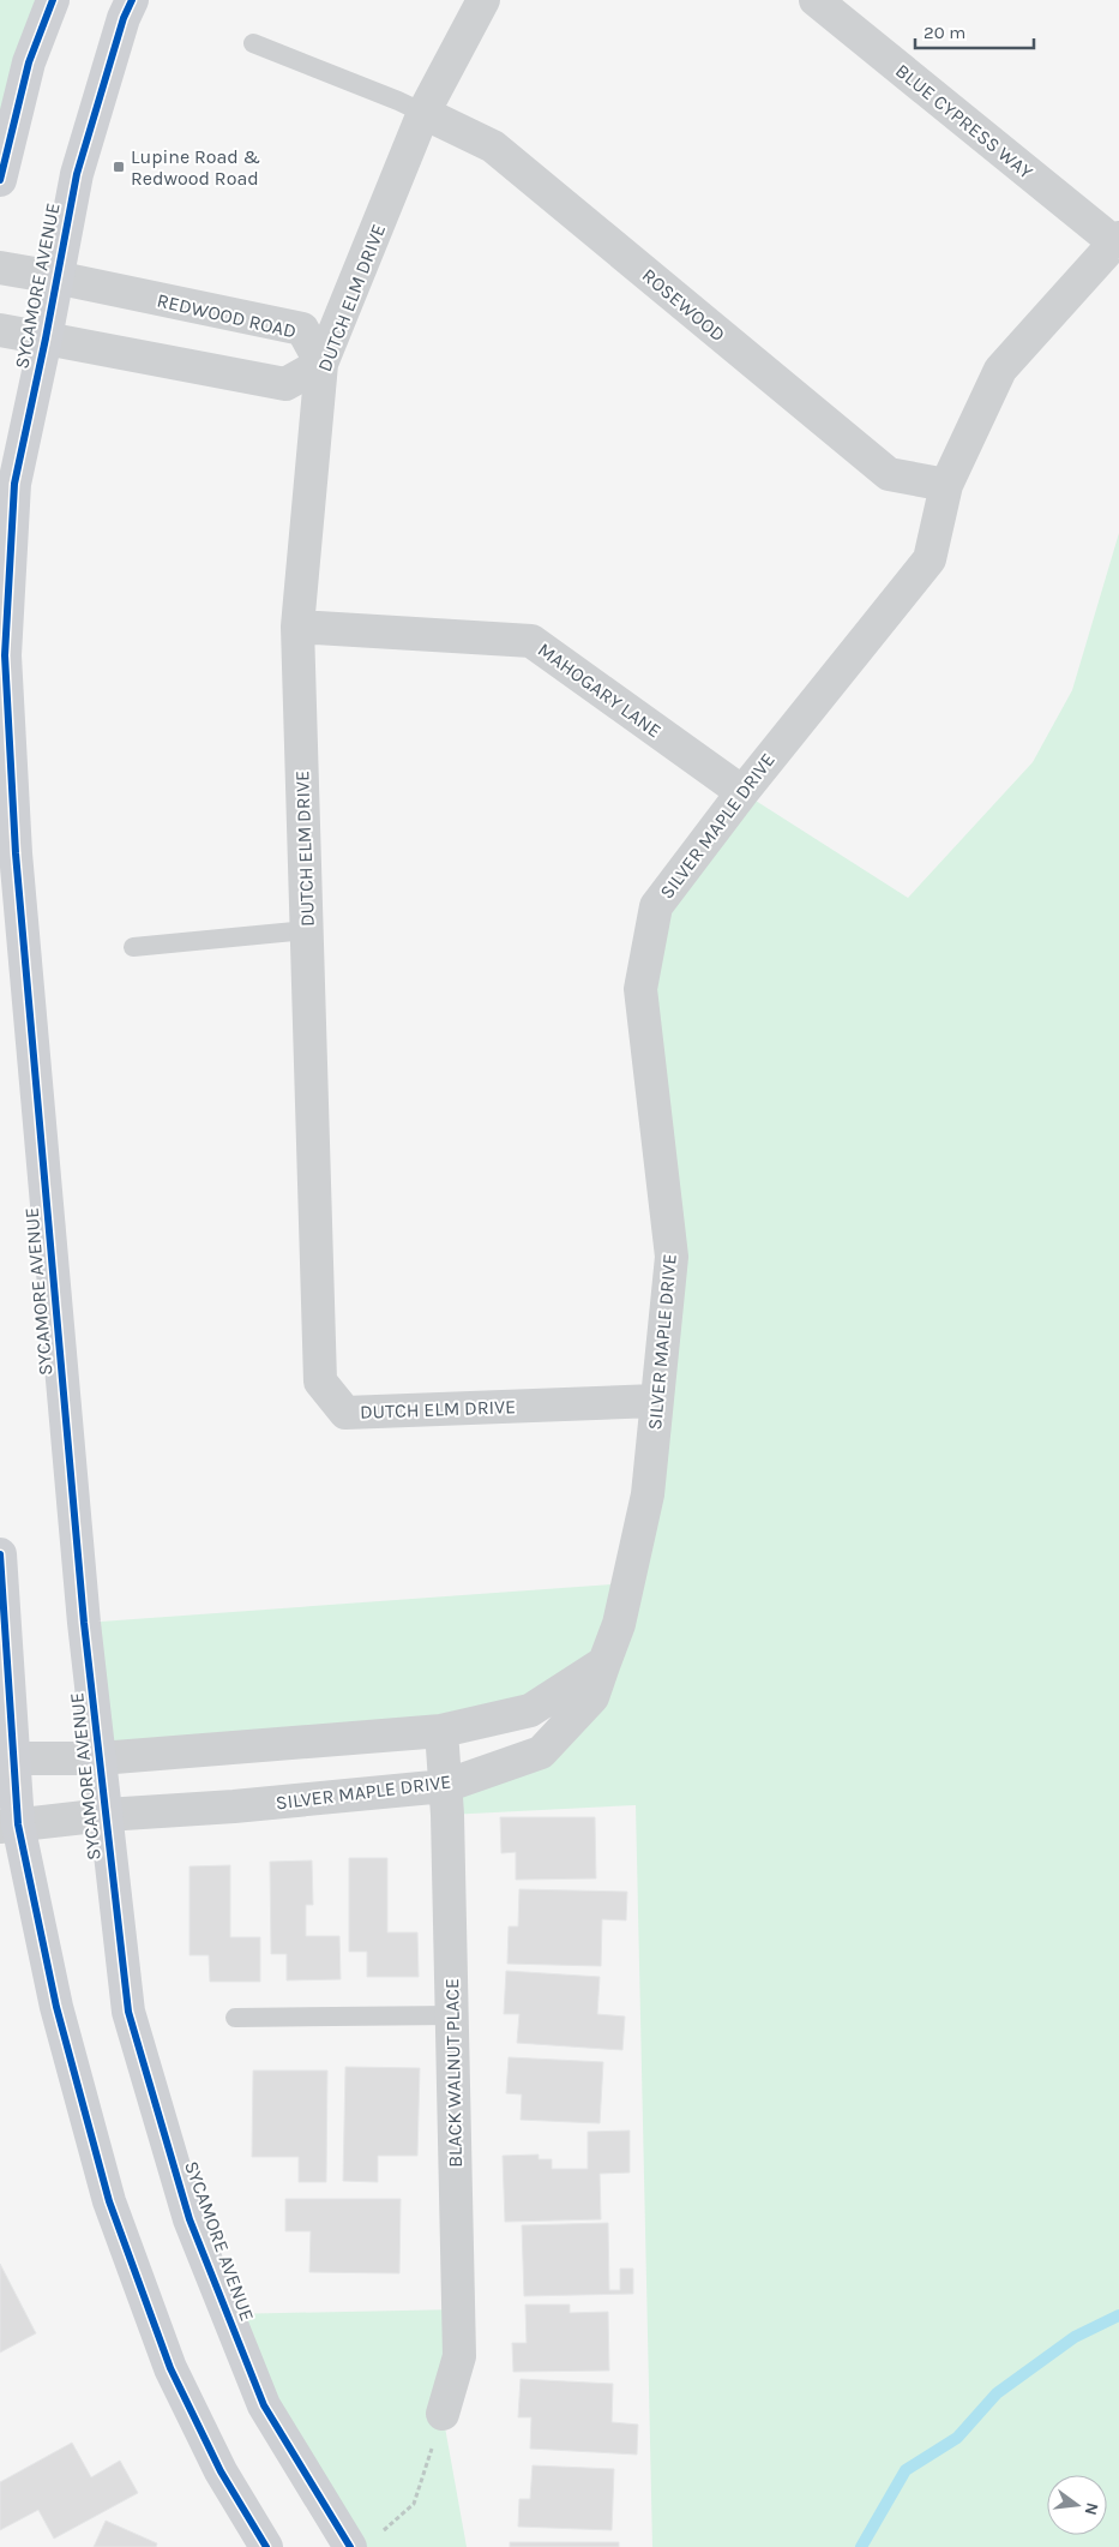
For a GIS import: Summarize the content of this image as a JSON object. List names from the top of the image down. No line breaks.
{"streets":{"main road":["SYCAMORE AVENUE"],"street":["BLUE CYPRESS WAY","DUTCH ELM DRIVE","ROSEWOOD","REDWOOD ROAD","MAHOGARY LANE","SILVER MAPLE DRIVE","BLACK WALNUT PLACE"]},"crossings":[["BLUE CYPRESS WAY","SILVER MAPLE DRIVE"],["SYCAMORE AVENUE","REDWOOD ROAD"],["SYCAMORE AVENUE","SILVER MAPLE DRIVE"],["DUTCH ELM DRIVE","ROSEWOOD"],["DUTCH ELM DRIVE","REDWOOD ROAD"],["DUTCH ELM DRIVE","MAHOGARY LANE"],["DUTCH ELM DRIVE","SILVER MAPLE DRIVE"],["ROSEWOOD","SILVER MAPLE DRIVE"],["MAHOGARY LANE","SILVER MAPLE DRIVE"],["SILVER MAPLE DRIVE","BLACK WALNUT PLACE"]],"places":{"transit":["Lupine Road & Redwood Road"]},"scale_bar":"20 m","north":"right"}
